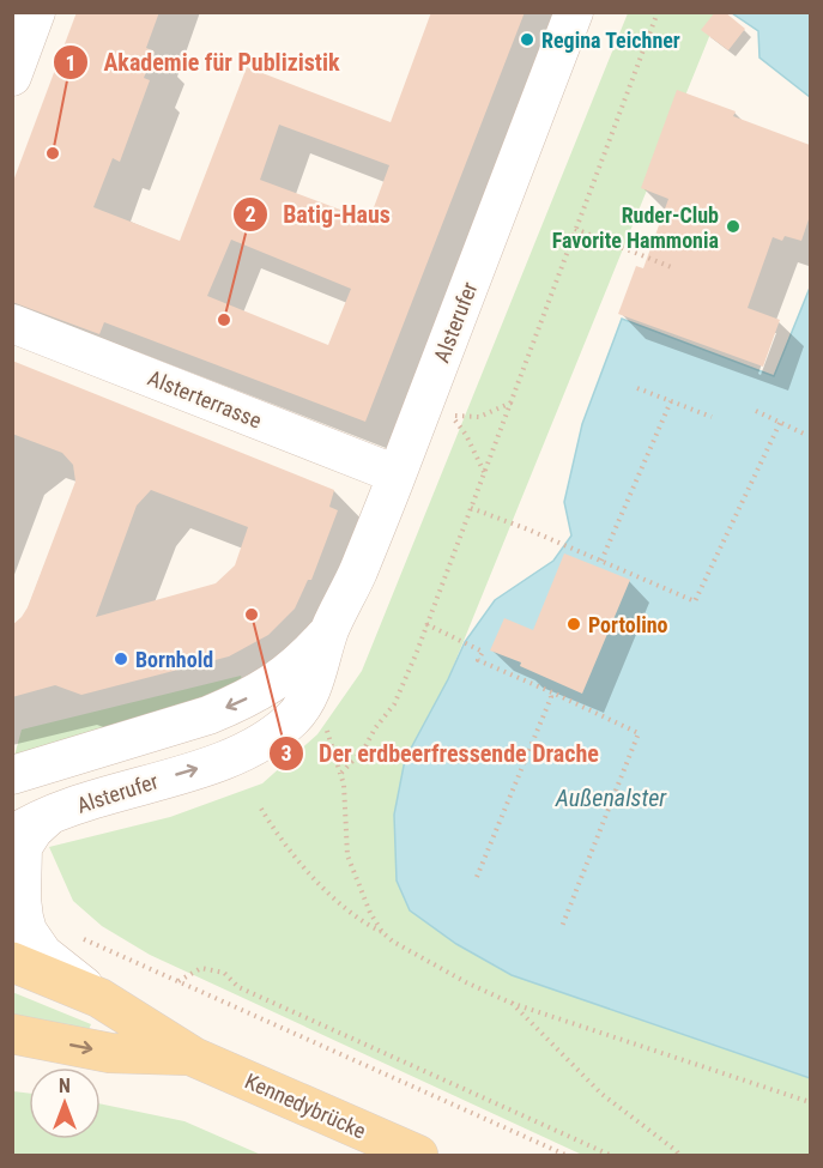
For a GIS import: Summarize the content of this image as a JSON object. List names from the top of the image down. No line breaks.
{"streets":{"main road":["Kennedybrücke"],"street":["Alsterufer","Alsterterrasse"]},"crossings":[["Alsterufer","Alsterterrasse"],["Alsterufer","Kennedybrücke"]],"water":["Außenalster"],"places":["Regina Teichner","Akademie für Publizistik","Ruder-Club Favorite Hammonia","Batig-Haus","Der erdbeerfressende Drache","Portolino","Bornhold"],"north":"top"}
